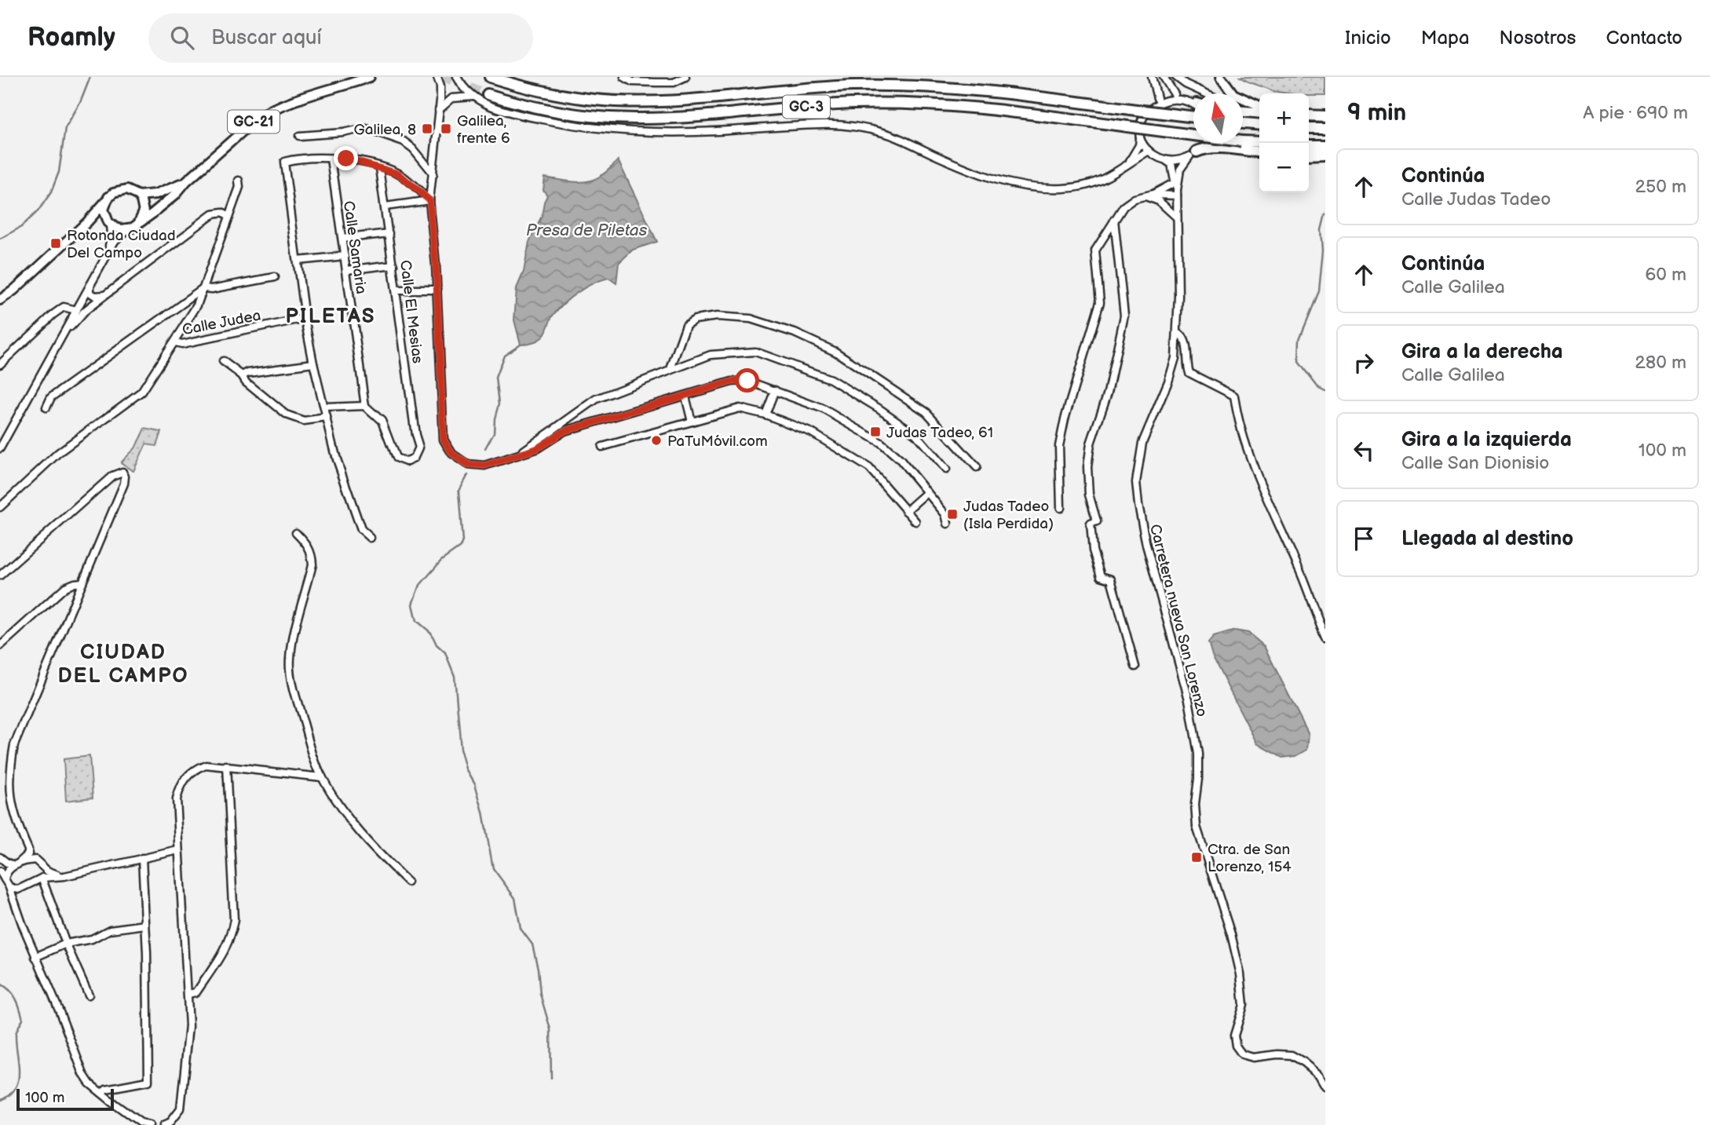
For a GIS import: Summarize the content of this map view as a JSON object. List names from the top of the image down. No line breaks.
{"streets":{"highway":["GC-3"],"main road":["GC-21"],"street":["Calle Samaria","Calle El Mesias","Calle Judea","Carretera nueva San Lorenzo"]},"crossings":[["Calle Samaria","Calle El Mesias"]],"districts":["PILETAS","CIUDAD DEL CAMPO"],"water":["Presa de Piletas"],"places":{"transit":["Galilea, 8","Galilea, frente 6","Rotonda Ciudad Del Campo","Judas Tadeo, 61","Judas Tadeo (Isla Perdida)","Ctra. de San Lorenzo, 154"],"other":["PaTuMóvil.com"]},"scale_bar":"100 m","north":"top","page":{"header":"Roamly","search":"Buscar aquí","nav":["Inicio","Mapa","Nosotros","Contacto"],"heading":["9 min","A pie · 690 m"],"map_buttons":["+","−"],"list":[["Continúa","Calle Judas Tadeo","250 m"],["Continúa","Calle Galilea","60 m"],["Gira a la derecha","Calle Galilea","280 m"],["Gira a la izquierda","Calle San Dionisio","100 m"],"Llegada al destino"],"scale":"100 m"}}
